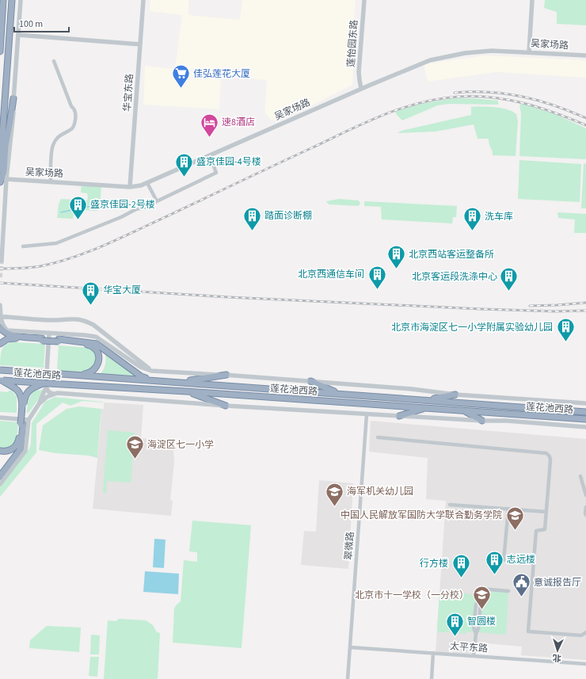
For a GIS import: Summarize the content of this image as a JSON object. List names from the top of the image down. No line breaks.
{"streets":{"highway":["莲花池西路"],"street":["莲怡园东路","吴家场路","华宝东路","翠微路","太平东路"]},"crossings":[["莲怡园东路","吴家场路"],["吴家场路","华宝东路"],["莲花池西路","翠微路"],["翠微路","太平东路"]],"places":{"supermarket":["佳弘莲花大厦"],"hotel":["速8酒店"],"building":["盛京佳园-4号楼","盛京佳园-2号楼","踏面诊断棚","洗车库","北京西站客运整备所","北京西通信车间","北京客运段洗涤中心","华宝大厦","北京市海淀区七一小学附属实验幼儿园","志远楼","行方楼","智圆楼"],"school or university":["海淀区七一小学","海军机关幼儿园","中国人民解放军国防大学联合勤务学院","北京市十一学校（一分校）"],"public building":["意诚报告厅"]},"scale_bar":"100 m","north":"bottom"}
